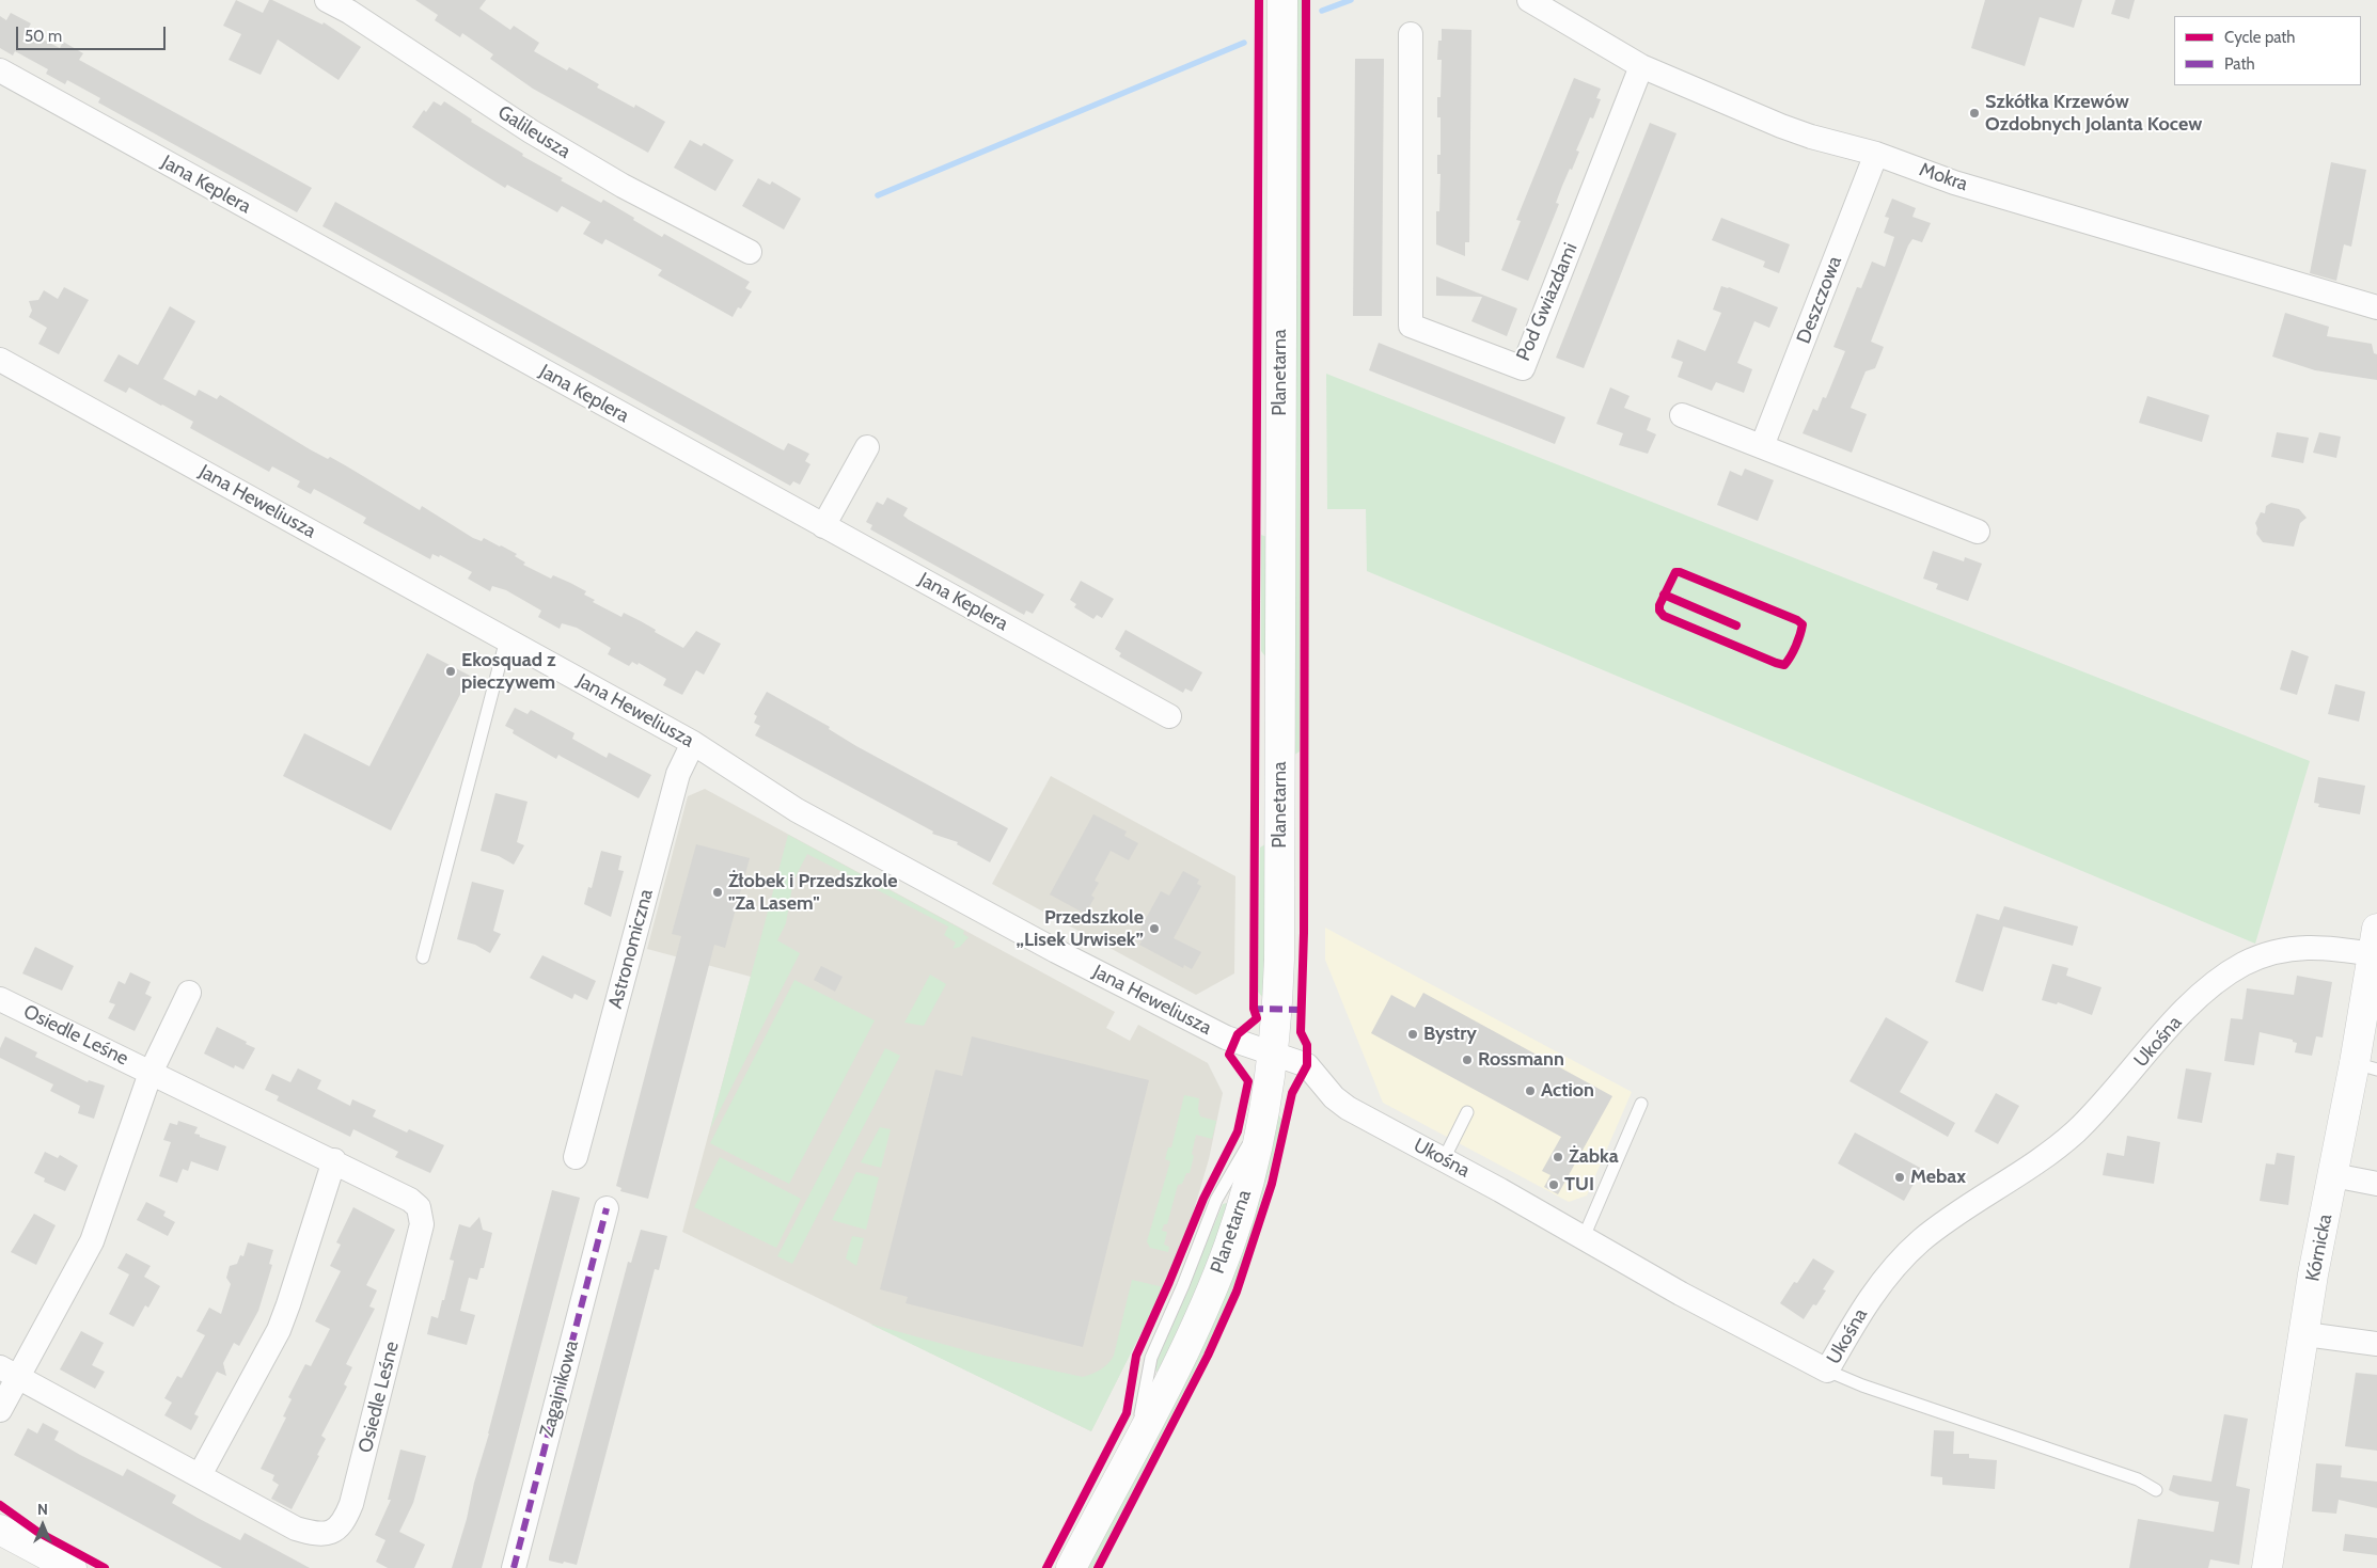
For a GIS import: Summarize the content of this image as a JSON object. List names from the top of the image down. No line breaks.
{"streets":{"street":["Galileusza","Mokra","Jana Keplera","Deszczowa","Pod Gwiazdami","Planetarna","Jana Heweliusza","Astronomiczna","Osiedle Leśne","Ukośna","Kórnicka","Zagajnikowa"]},"crossings":[["Mokra","Deszczowa"],["Mokra","Pod Gwiazdami"],["Planetarna","Jana Heweliusza"],["Planetarna","Ukośna"],["Jana Heweliusza","Astronomiczna"],["Jana Heweliusza","Ukośna"],["Ukośna","Kórnicka"]],"places":["Szkółka Krzewów Ozdobnych Jolanta Kocew","Ekosquad z pieczywem","Żłobek i Przedszkole \"Za Lasem\"","Przedszkole „Lisek Urwisek”","Bystry","Rossmann","Action","Żabka","Mebax","TUI"],"legend":["Cycle path","Path"],"scale_bar":"50 m","north":"top"}
